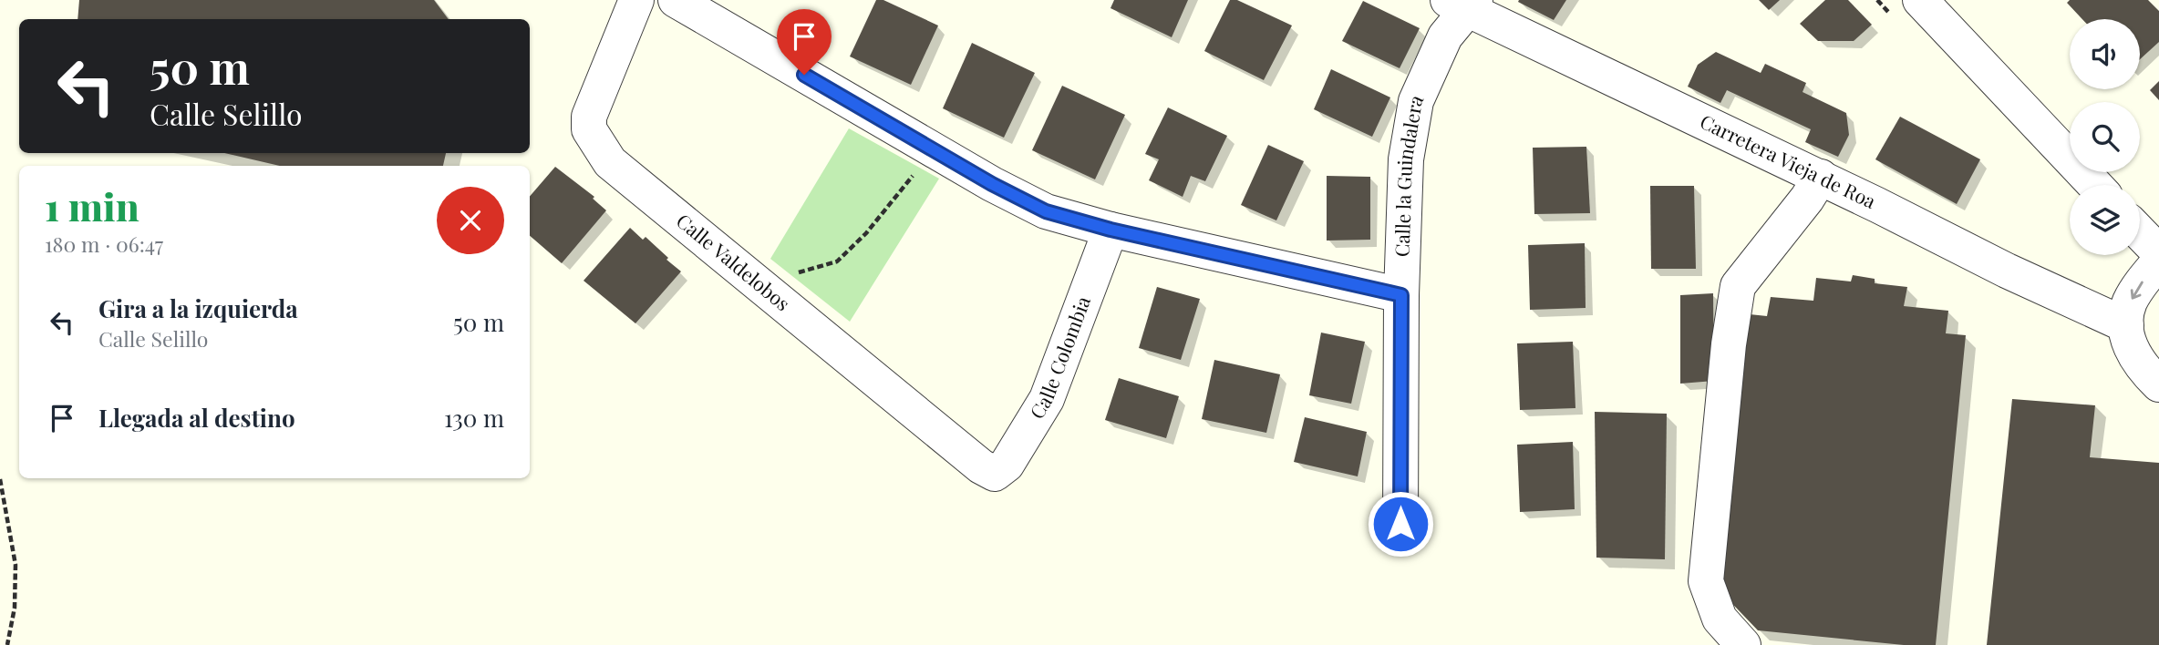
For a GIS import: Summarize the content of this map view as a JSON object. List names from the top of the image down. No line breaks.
{"streets":{"street":["Carretera Vieja de Roa","Calle la Guindalera","Calle Valdelobos","Calle Colombia"]},"crossings":[["Carretera Vieja de Roa","Calle la Guindalera"],["Calle Valdelobos","Calle Colombia"]],"page":{"turn":["50 m","Calle Selillo"],"heading":["1 min","180 m · 06:47"],"list":[{"name":"Gira a la izquierda","note":"Calle Selillo","value":"50 m"},{"name":"Llegada al destino","value":"130 m"}]}}
